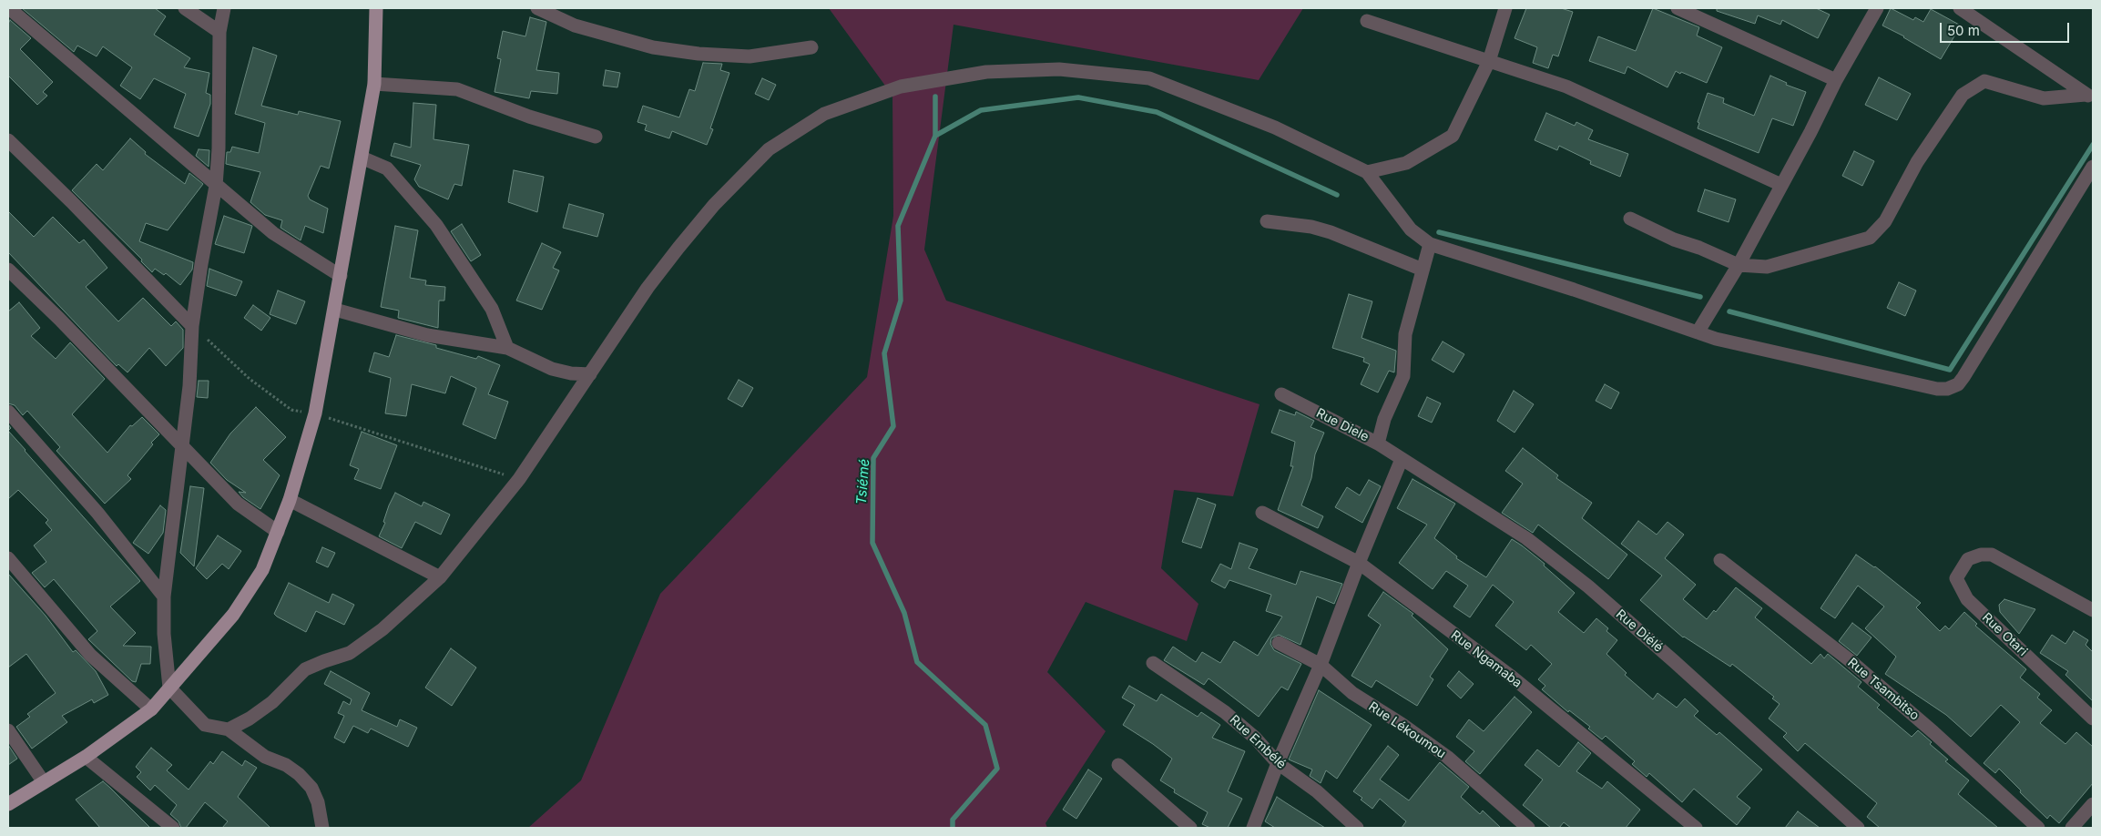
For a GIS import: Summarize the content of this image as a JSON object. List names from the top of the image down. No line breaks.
{"streets":{"street":["Rue Diele","Rue Diélé","Rue Otari","Rue Ngamaba","Rue Tsambitso","Rue Lékoumou","Rue Embélé"]},"crossings":[["Rue Diele","Rue Diélé"]],"water":["Tsiémé"],"scale_bar":"50 m"}
